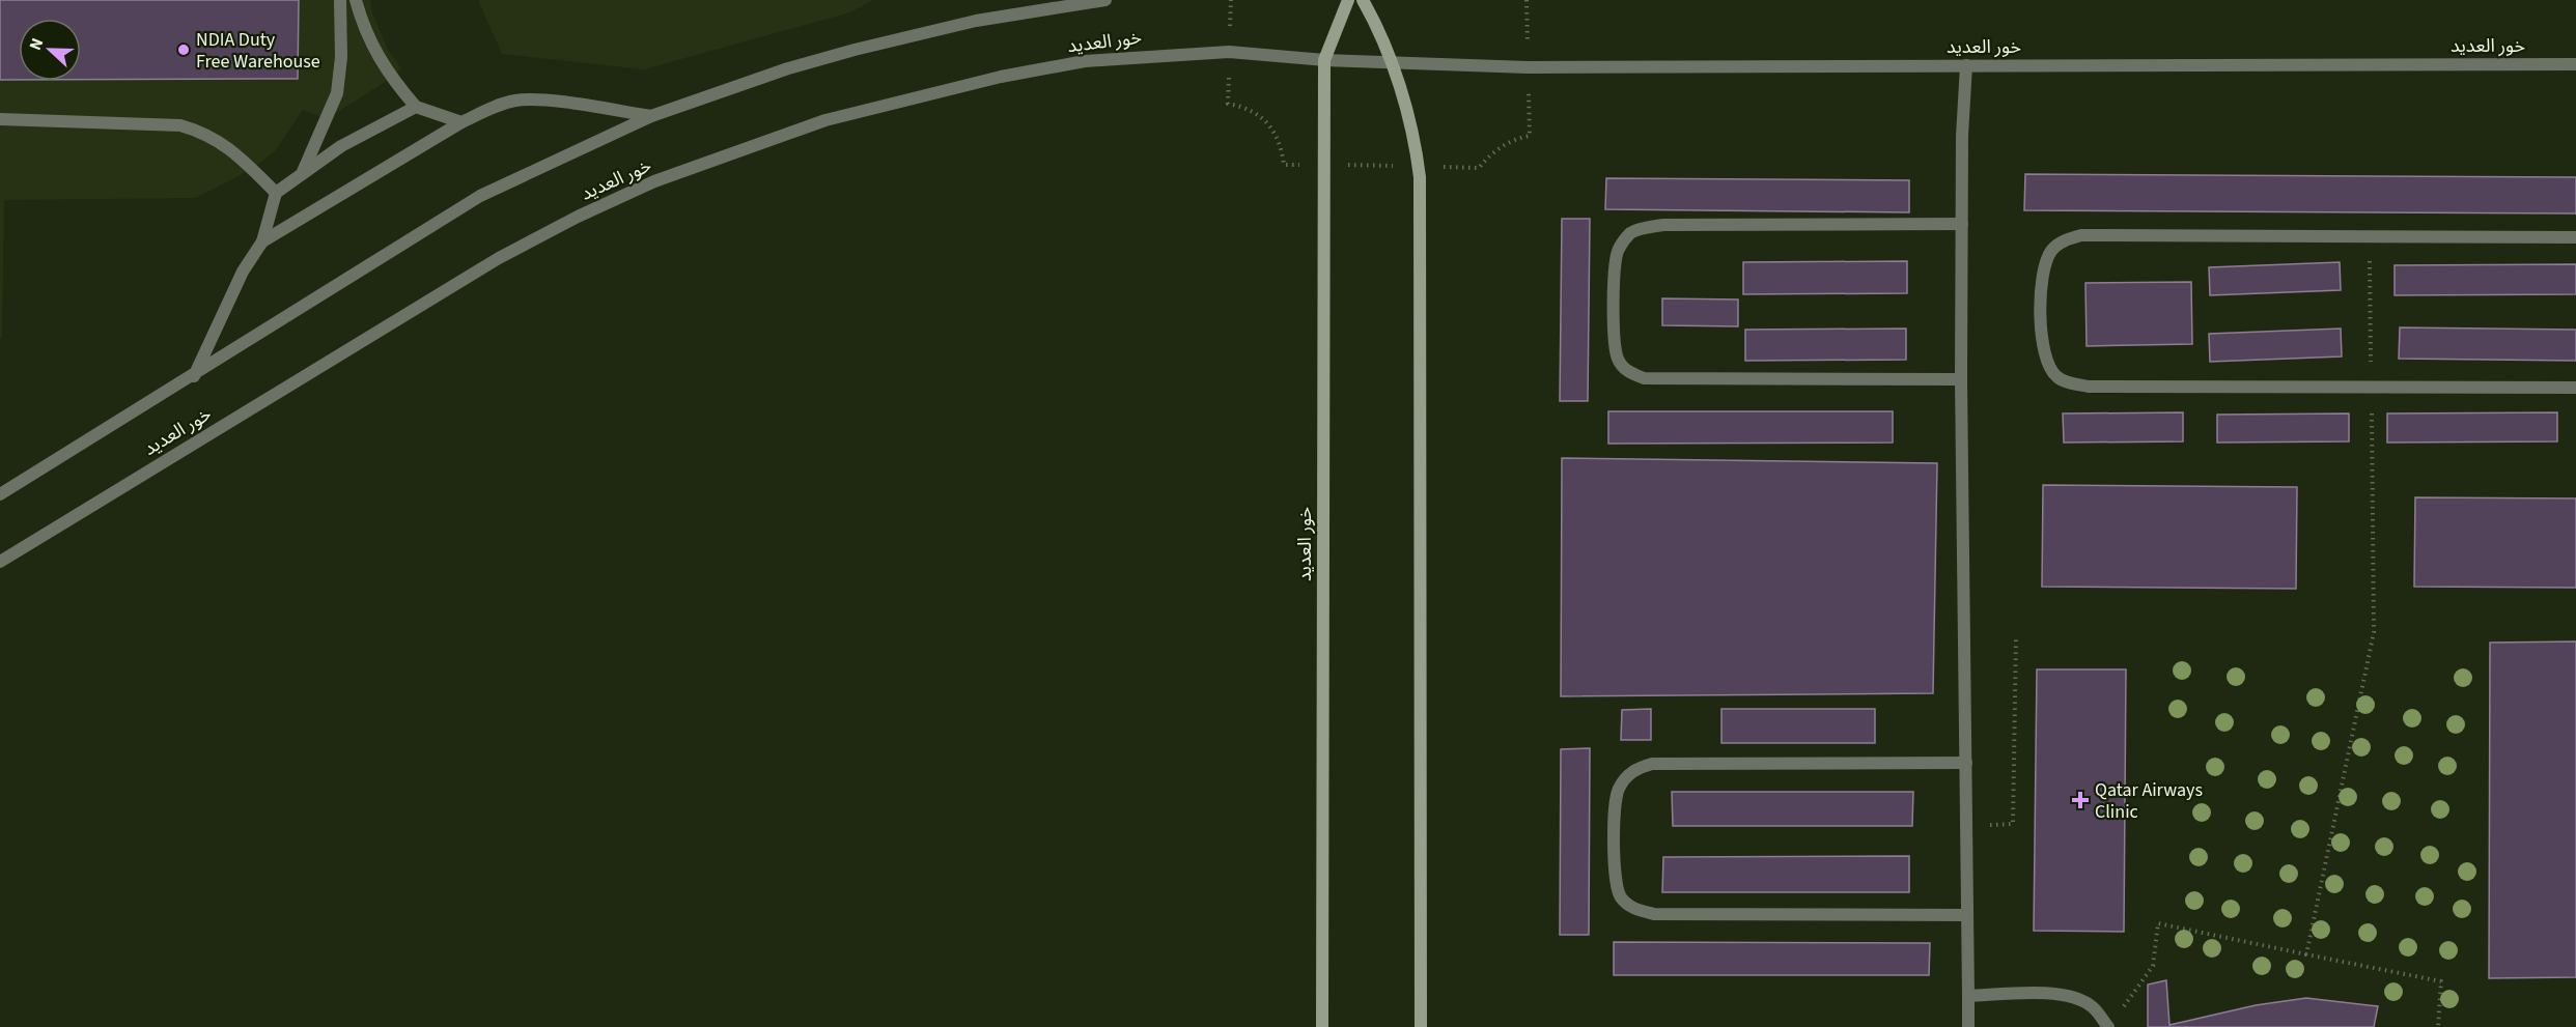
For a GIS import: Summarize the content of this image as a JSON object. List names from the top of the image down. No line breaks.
{"streets":{"main road":["خور العديد"]},"places":{"other":["NDIA Duty Free Warehouse"],"health":["Qatar Airways Clinic"]},"north":"left"}
